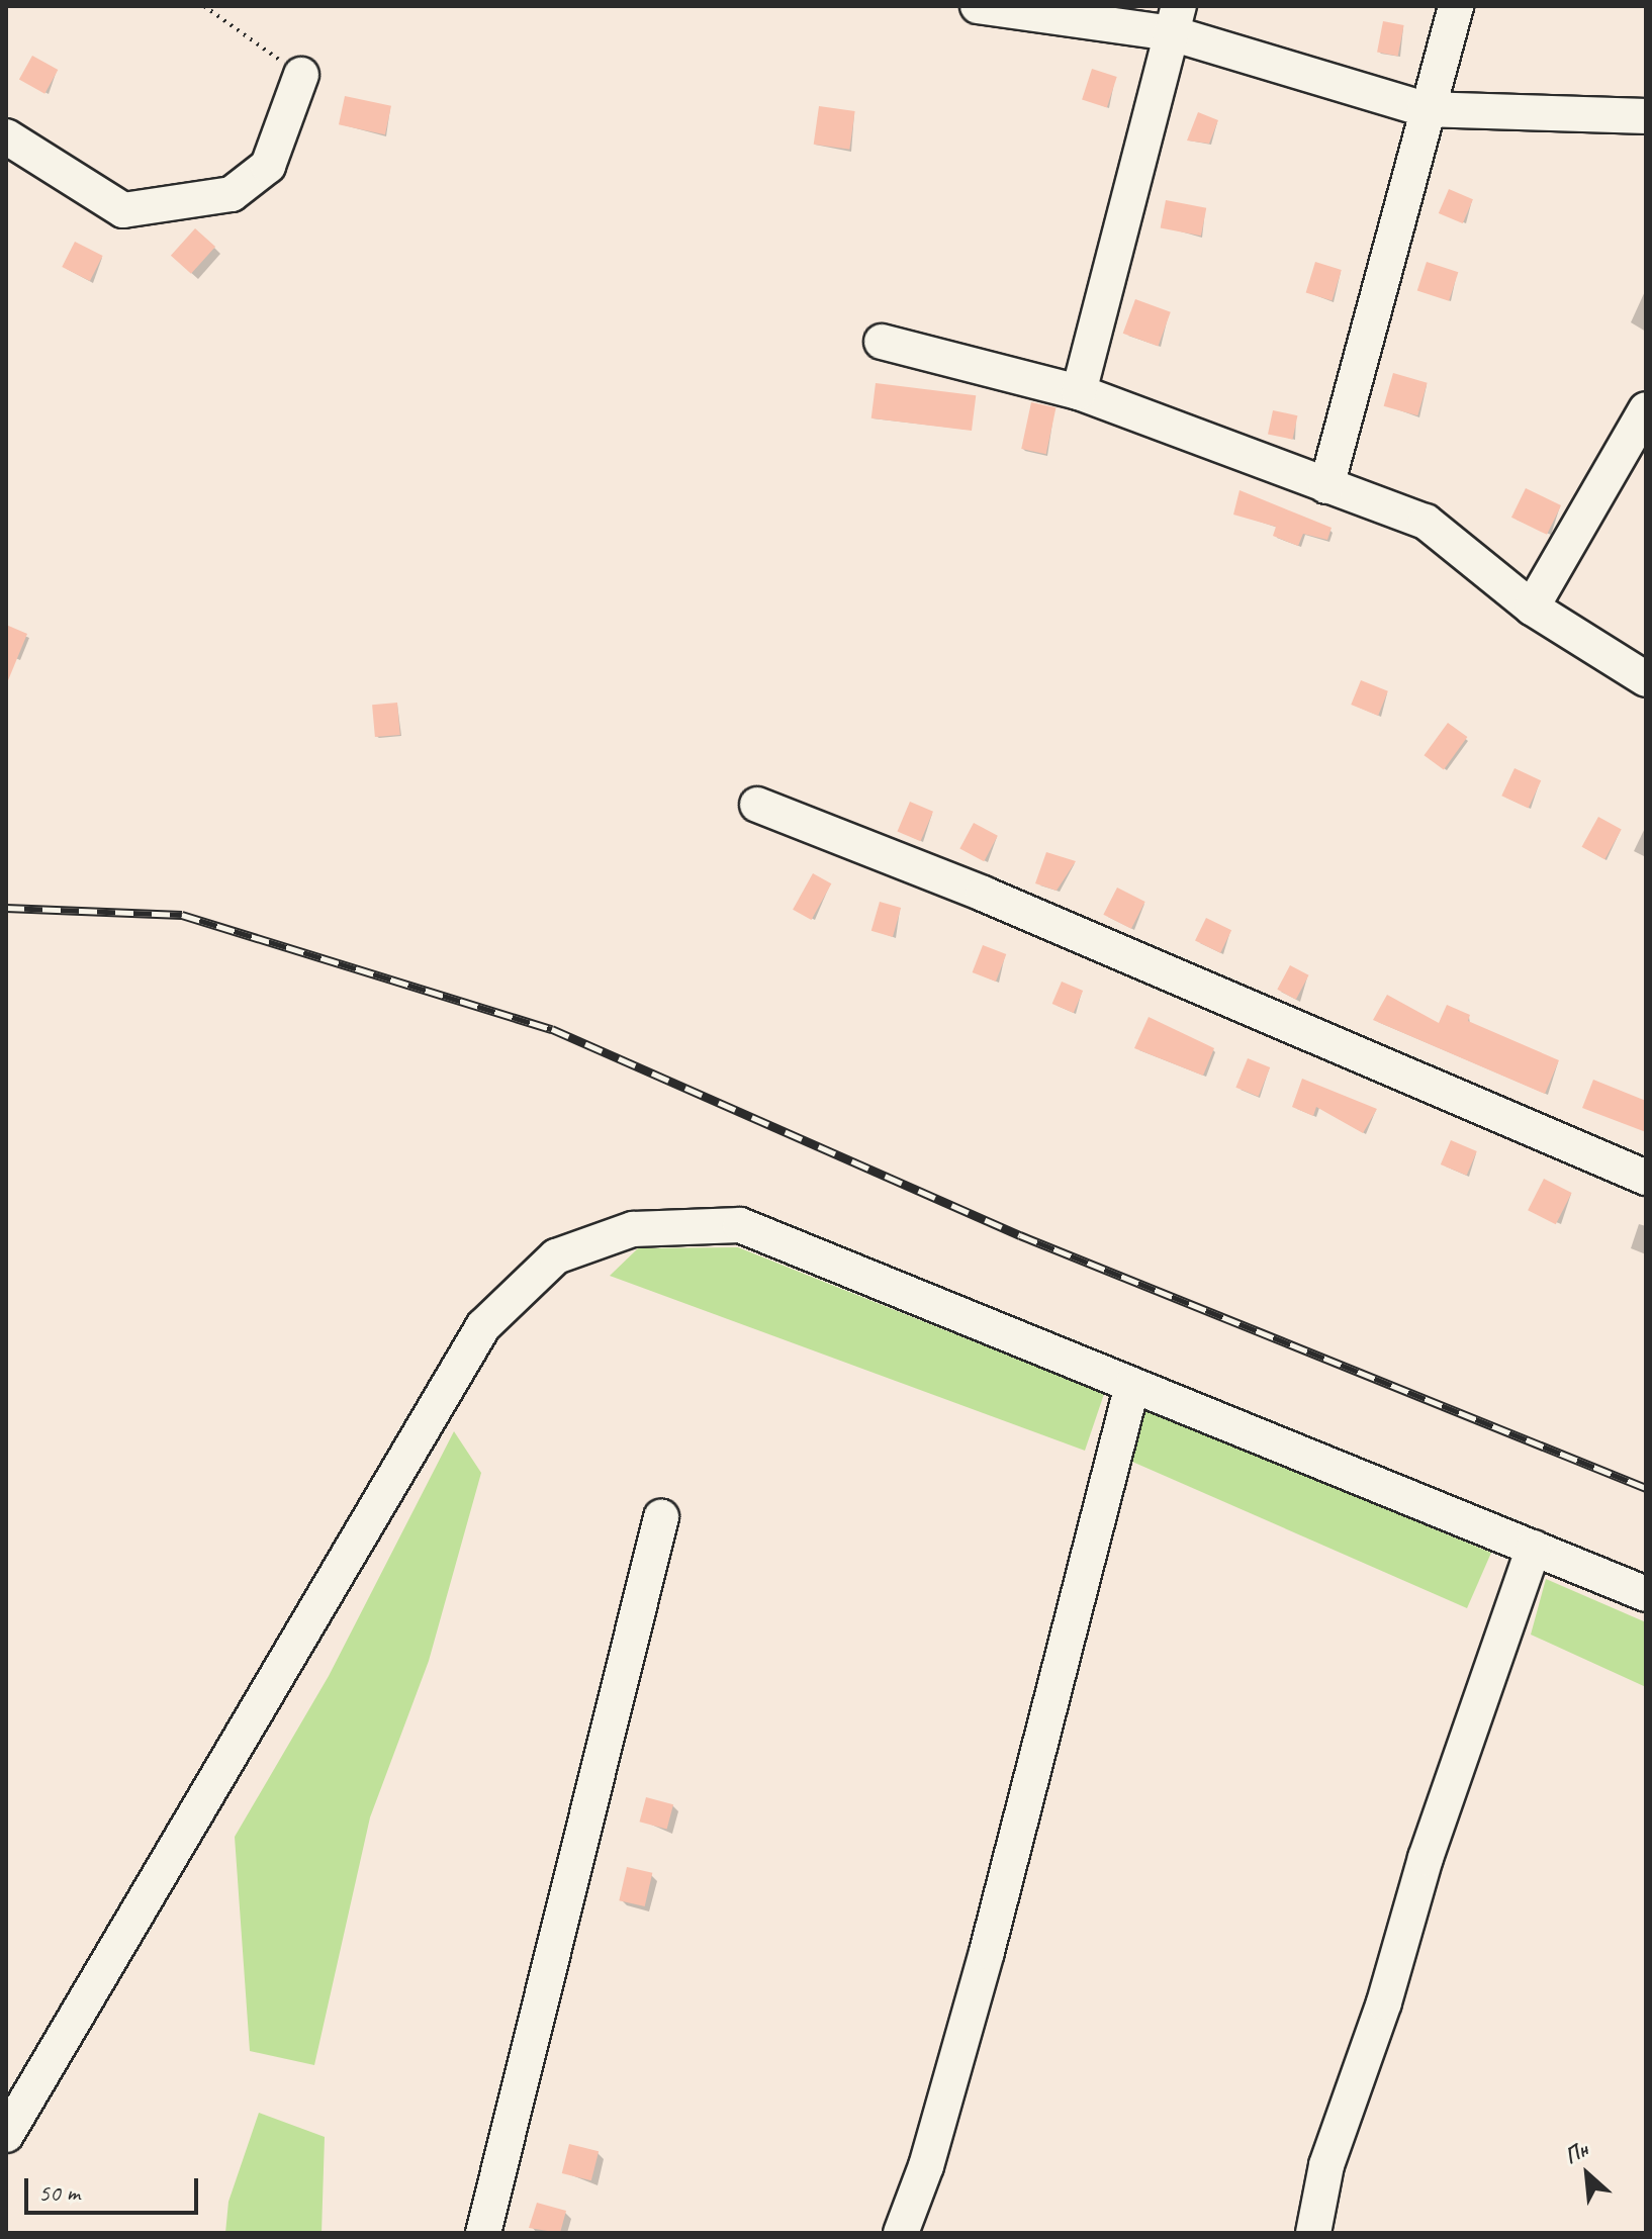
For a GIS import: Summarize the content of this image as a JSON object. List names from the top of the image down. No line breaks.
{"scale_bar":"50 m","north":"top left"}
